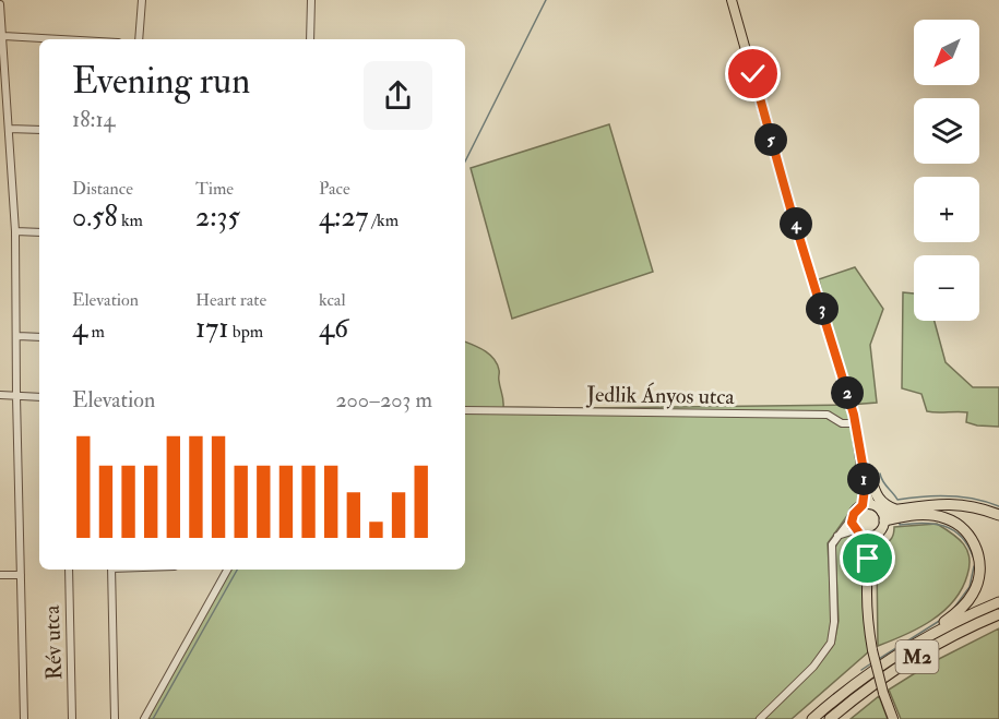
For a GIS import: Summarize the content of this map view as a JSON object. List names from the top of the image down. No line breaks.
{"streets":{"highway":["M2"],"street":["Jedlik Ányos utca","Rév utca"]},"north":"bottom left","page":{"map_buttons":["+","−"],"heading":["Evening run","18:14"],"pins":["5","4","3","2","1"],"stats":[["Distance","0.58 km"],["Time","2:35"],["Pace","4:27 /km"],["Elevation","4 m"],["Heart rate","171 bpm"],["kcal","46"]],"chart":["Elevation","200–203 m"]}}
